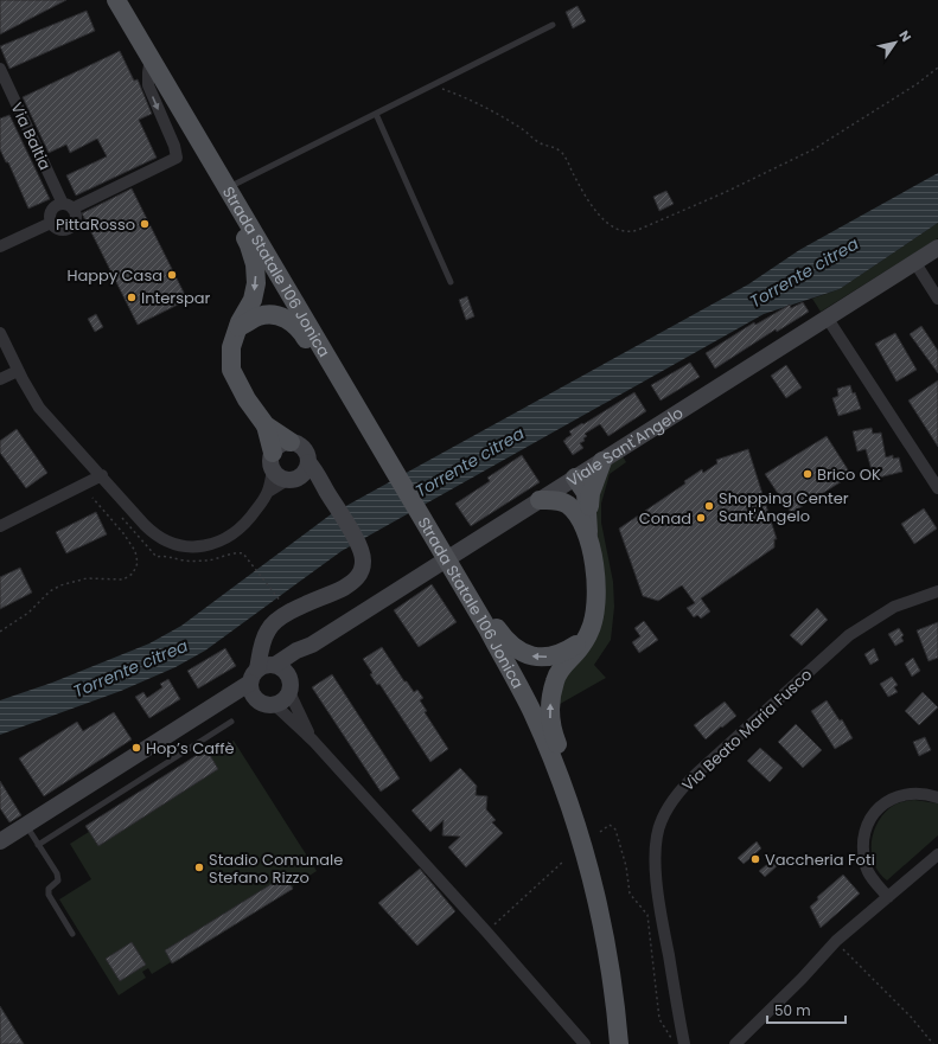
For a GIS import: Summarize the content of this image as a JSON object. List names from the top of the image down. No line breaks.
{"streets":{"main road":["Strada Statale 106 Jonica","Viale Sant'Angelo"],"street":["Via Baltia","Via Beato Maria Fusco"]},"water":["Torrente citrea"],"places":["PittaRosso","Happy Casa","Interspar","Brico OK","Shopping Center Sant'Angelo","Conad","Hop’s Caffè","Vaccheria Foti","Stadio Comunale Stefano Rizzo"],"scale_bar":"50 m","north":"top right"}
